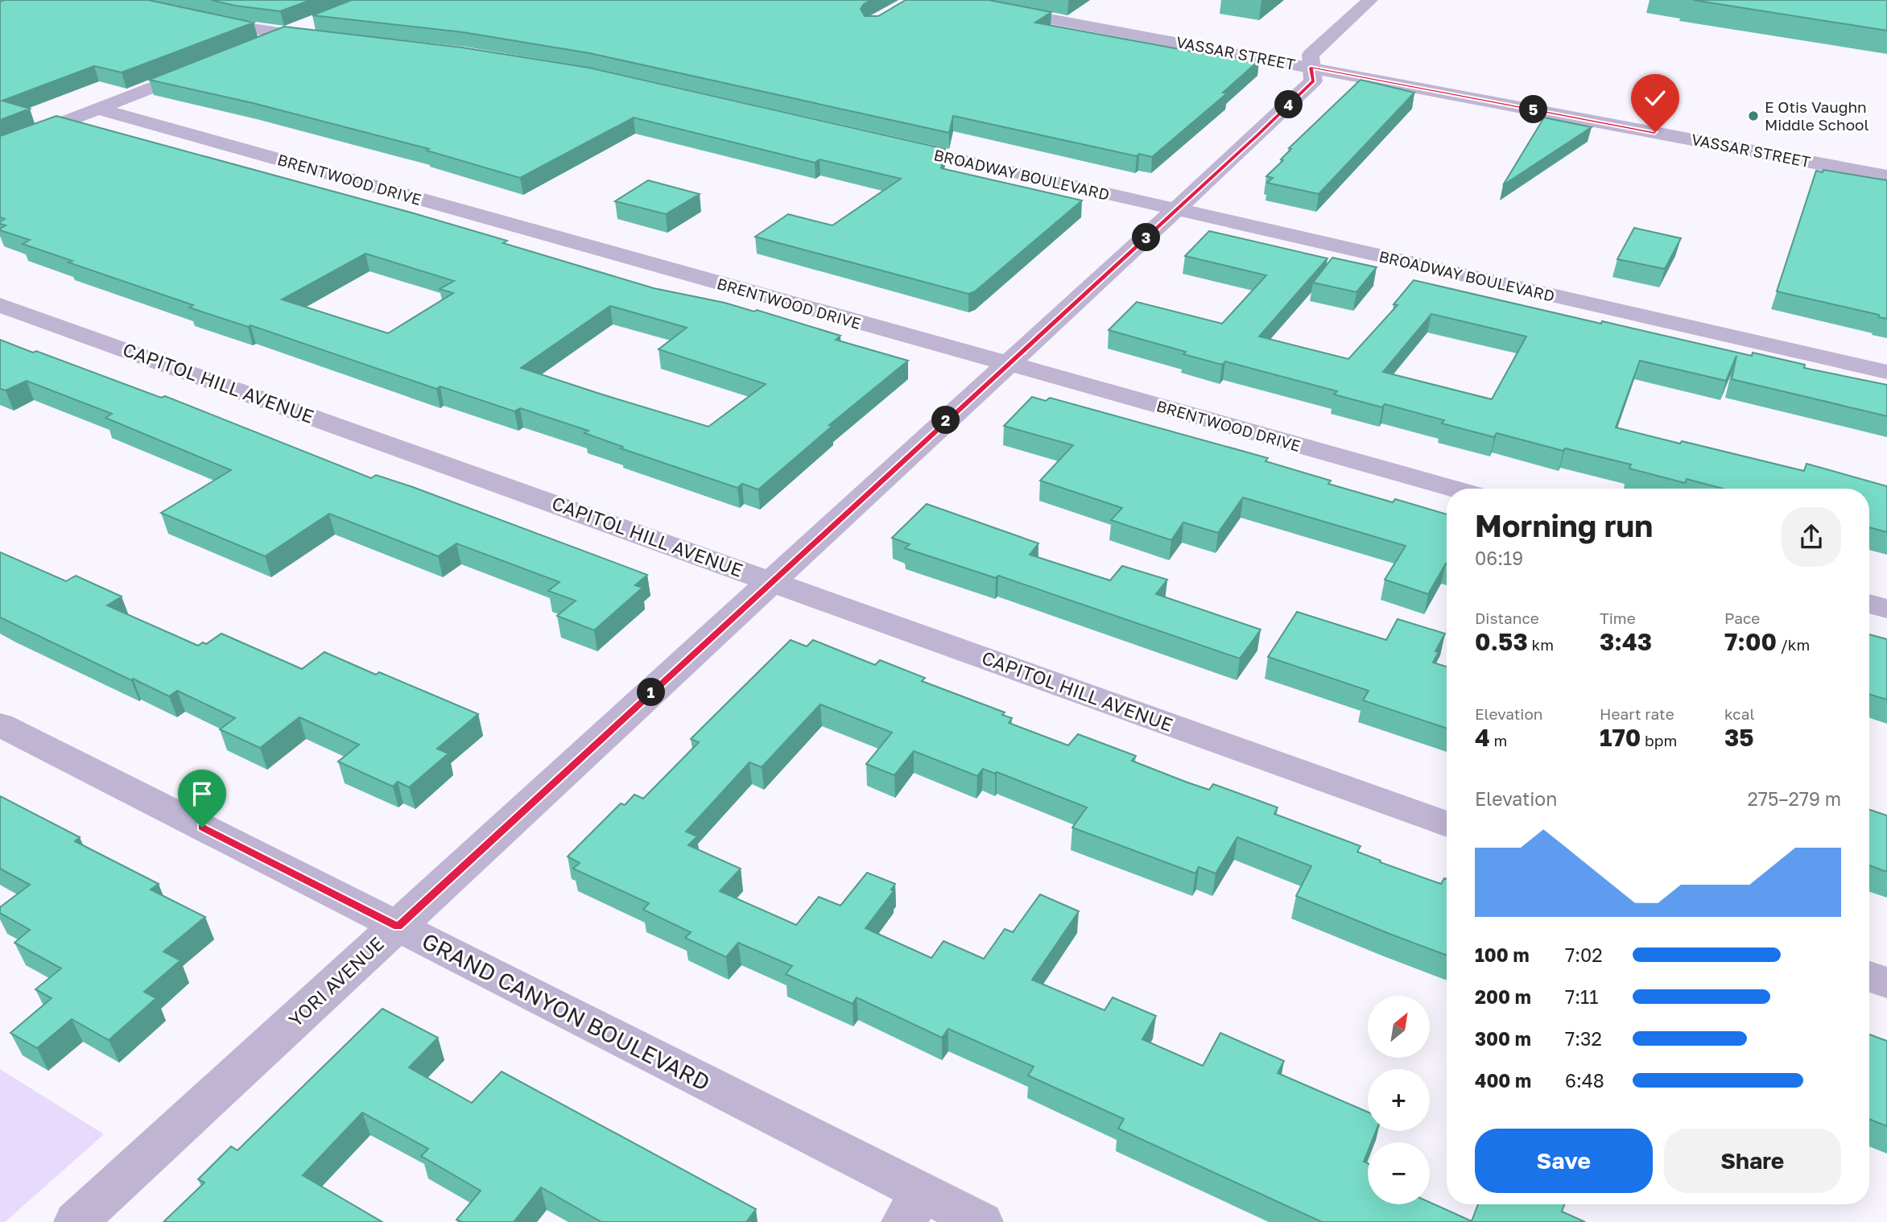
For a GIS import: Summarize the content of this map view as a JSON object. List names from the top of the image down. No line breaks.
{"streets":{"street":["VASSAR STREET","BROADWAY BOULEVARD","BRENTWOOD DRIVE","CAPITOL HILL AVENUE","YORI AVENUE","GRAND CANYON BOULEVARD"]},"crossings":[["VASSAR STREET","YORI AVENUE"],["BROADWAY BOULEVARD","YORI AVENUE"],["BRENTWOOD DRIVE","YORI AVENUE"],["CAPITOL HILL AVENUE","YORI AVENUE"],["YORI AVENUE","GRAND CANYON BOULEVARD"]],"places":["E Otis Vaughn Middle School"],"north":"top right","page":{"pins":["4","5","3","2","1"],"heading":["Morning run","06:19"],"stats":[["Distance","0.53 km"],["Time","3:43"],["Pace","7:00 /km"],["Elevation","4 m"],["Heart rate","170 bpm"],["kcal","35"]],"chart":["Elevation","275–279 m"],"list":[{"name":"100 m","note":"7:02"},{"name":"200 m","note":"7:11"},{"name":"300 m","note":"7:32"},{"name":"400 m","note":"6:48"}],"map_buttons":["+","−"],"buttons":["Save","Share"]}}
